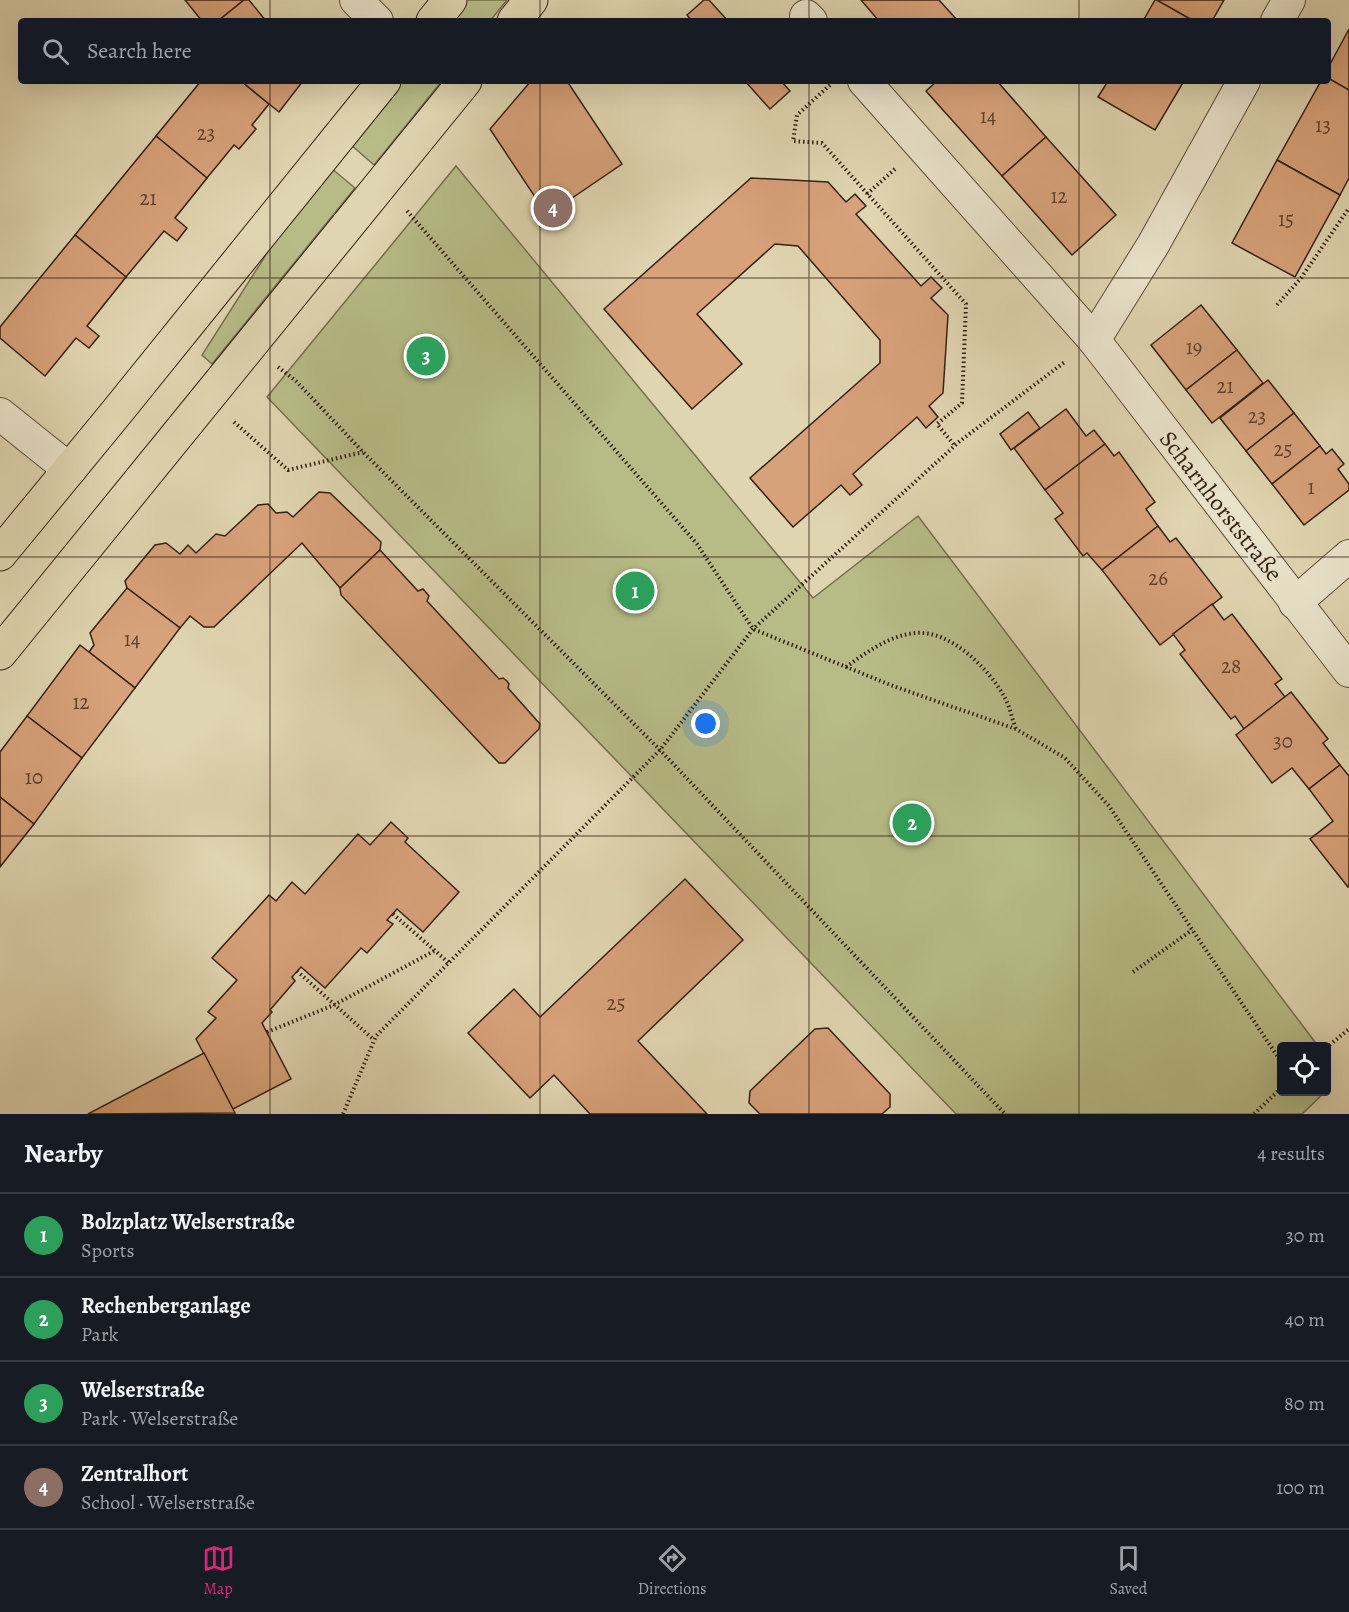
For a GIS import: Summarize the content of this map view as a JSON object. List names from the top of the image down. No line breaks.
{"streets":{"street":["Scharnhorststraße"]},"house_numbers":["14","13","23","12","21","15","19","21","23","25","1","26","14","28","12","30","10","25"],"page":{"search":"Search here","pins":["4","3","1","2"],"heading":["Nearby","4 results"],"list":[{"mark":"1","name":"Bolzplatz Welserstraße","note":"Sports","value":"30 m"},{"mark":"2","name":"Rechenberganlage","note":"Park","value":"40 m"},{"mark":"3","name":"Welserstraße","note":"Park · Welserstraße","value":"80 m"},{"mark":"4","name":"Zentralhort","note":"School · Welserstraße","value":"100 m"}],"nav":["Map","Directions","Saved"]}}
